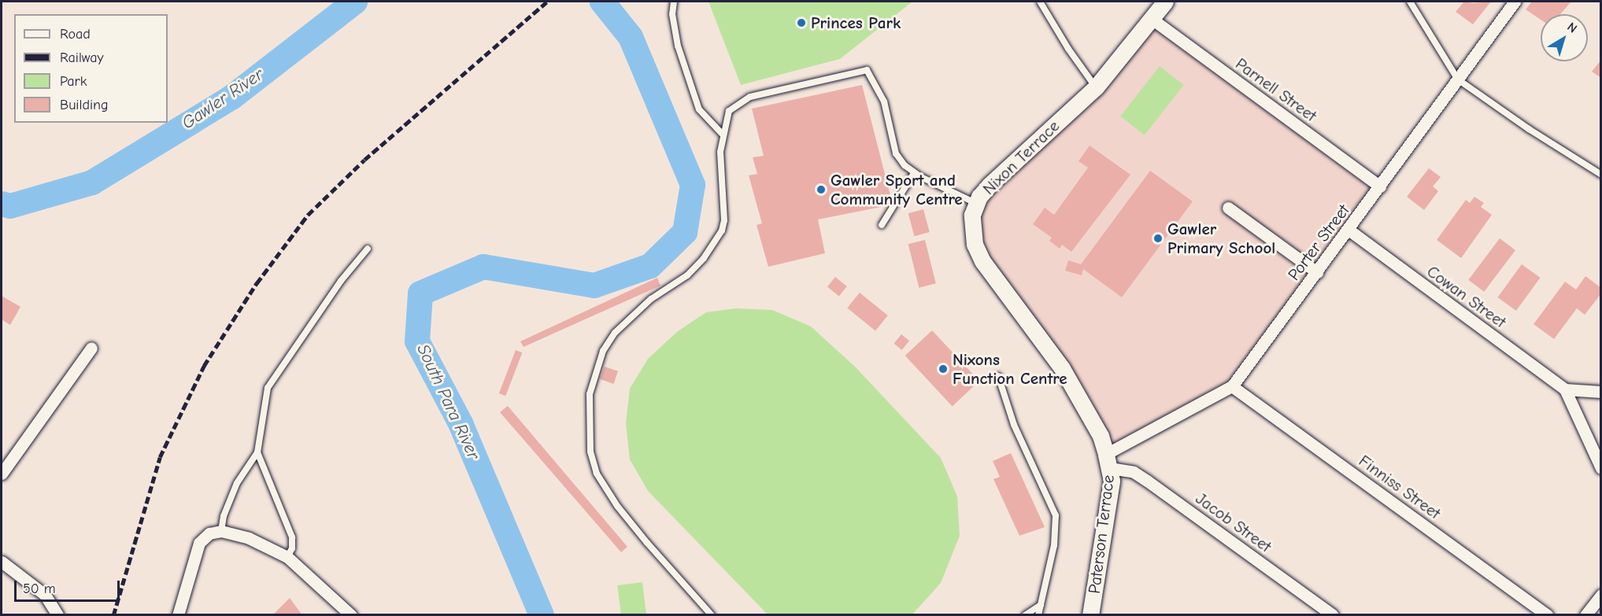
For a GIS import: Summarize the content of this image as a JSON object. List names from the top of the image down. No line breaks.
{"streets":{"street":["Parnell Street","Nixon Terrace","Porter Street","Cowan Street","Finniss Street","Jacob Street","Paterson Terrace"]},"crossings":[["Parnell Street","Nixon Terrace"],["Parnell Street","Porter Street"],["Nixon Terrace","Porter Street"],["Nixon Terrace","Jacob Street"],["Nixon Terrace","Paterson Terrace"],["Porter Street","Cowan Street"],["Porter Street","Finniss Street"],["Porter Street","Jacob Street"],["Porter Street","Paterson Terrace"],["Jacob Street","Paterson Terrace"]],"water":["Gawler River","South Para River"],"places":["Princes Park","Gawler Sport and Community Centre","Gawler Primary School","Nixons Function Centre"],"legend":["Road","Railway","Park","Building"],"scale_bar":"50 m","north":"top right"}
